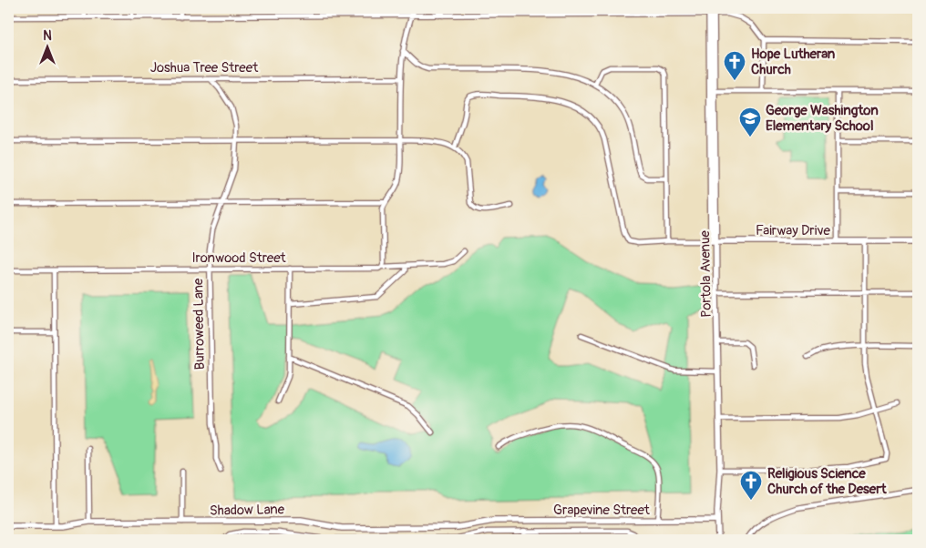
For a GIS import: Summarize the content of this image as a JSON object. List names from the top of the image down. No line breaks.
{"streets":{"street":["Joshua Tree Street","Fairway Drive","Ironwood Street","Portola Avenue","Burroweed Lane","Shadow Lane","Grapevine Street"]},"crossings":[["Joshua Tree Street","Burroweed Lane"],["Fairway Drive","Portola Avenue"],["Ironwood Street","Burroweed Lane"],["Portola Avenue","Grapevine Street"],["Shadow Lane","Grapevine Street"]],"places":{"church":["Hope Lutheran Church","Religious Science Church of the Desert"],"school or university":["George Washington Elementary School"]},"north":"top"}
